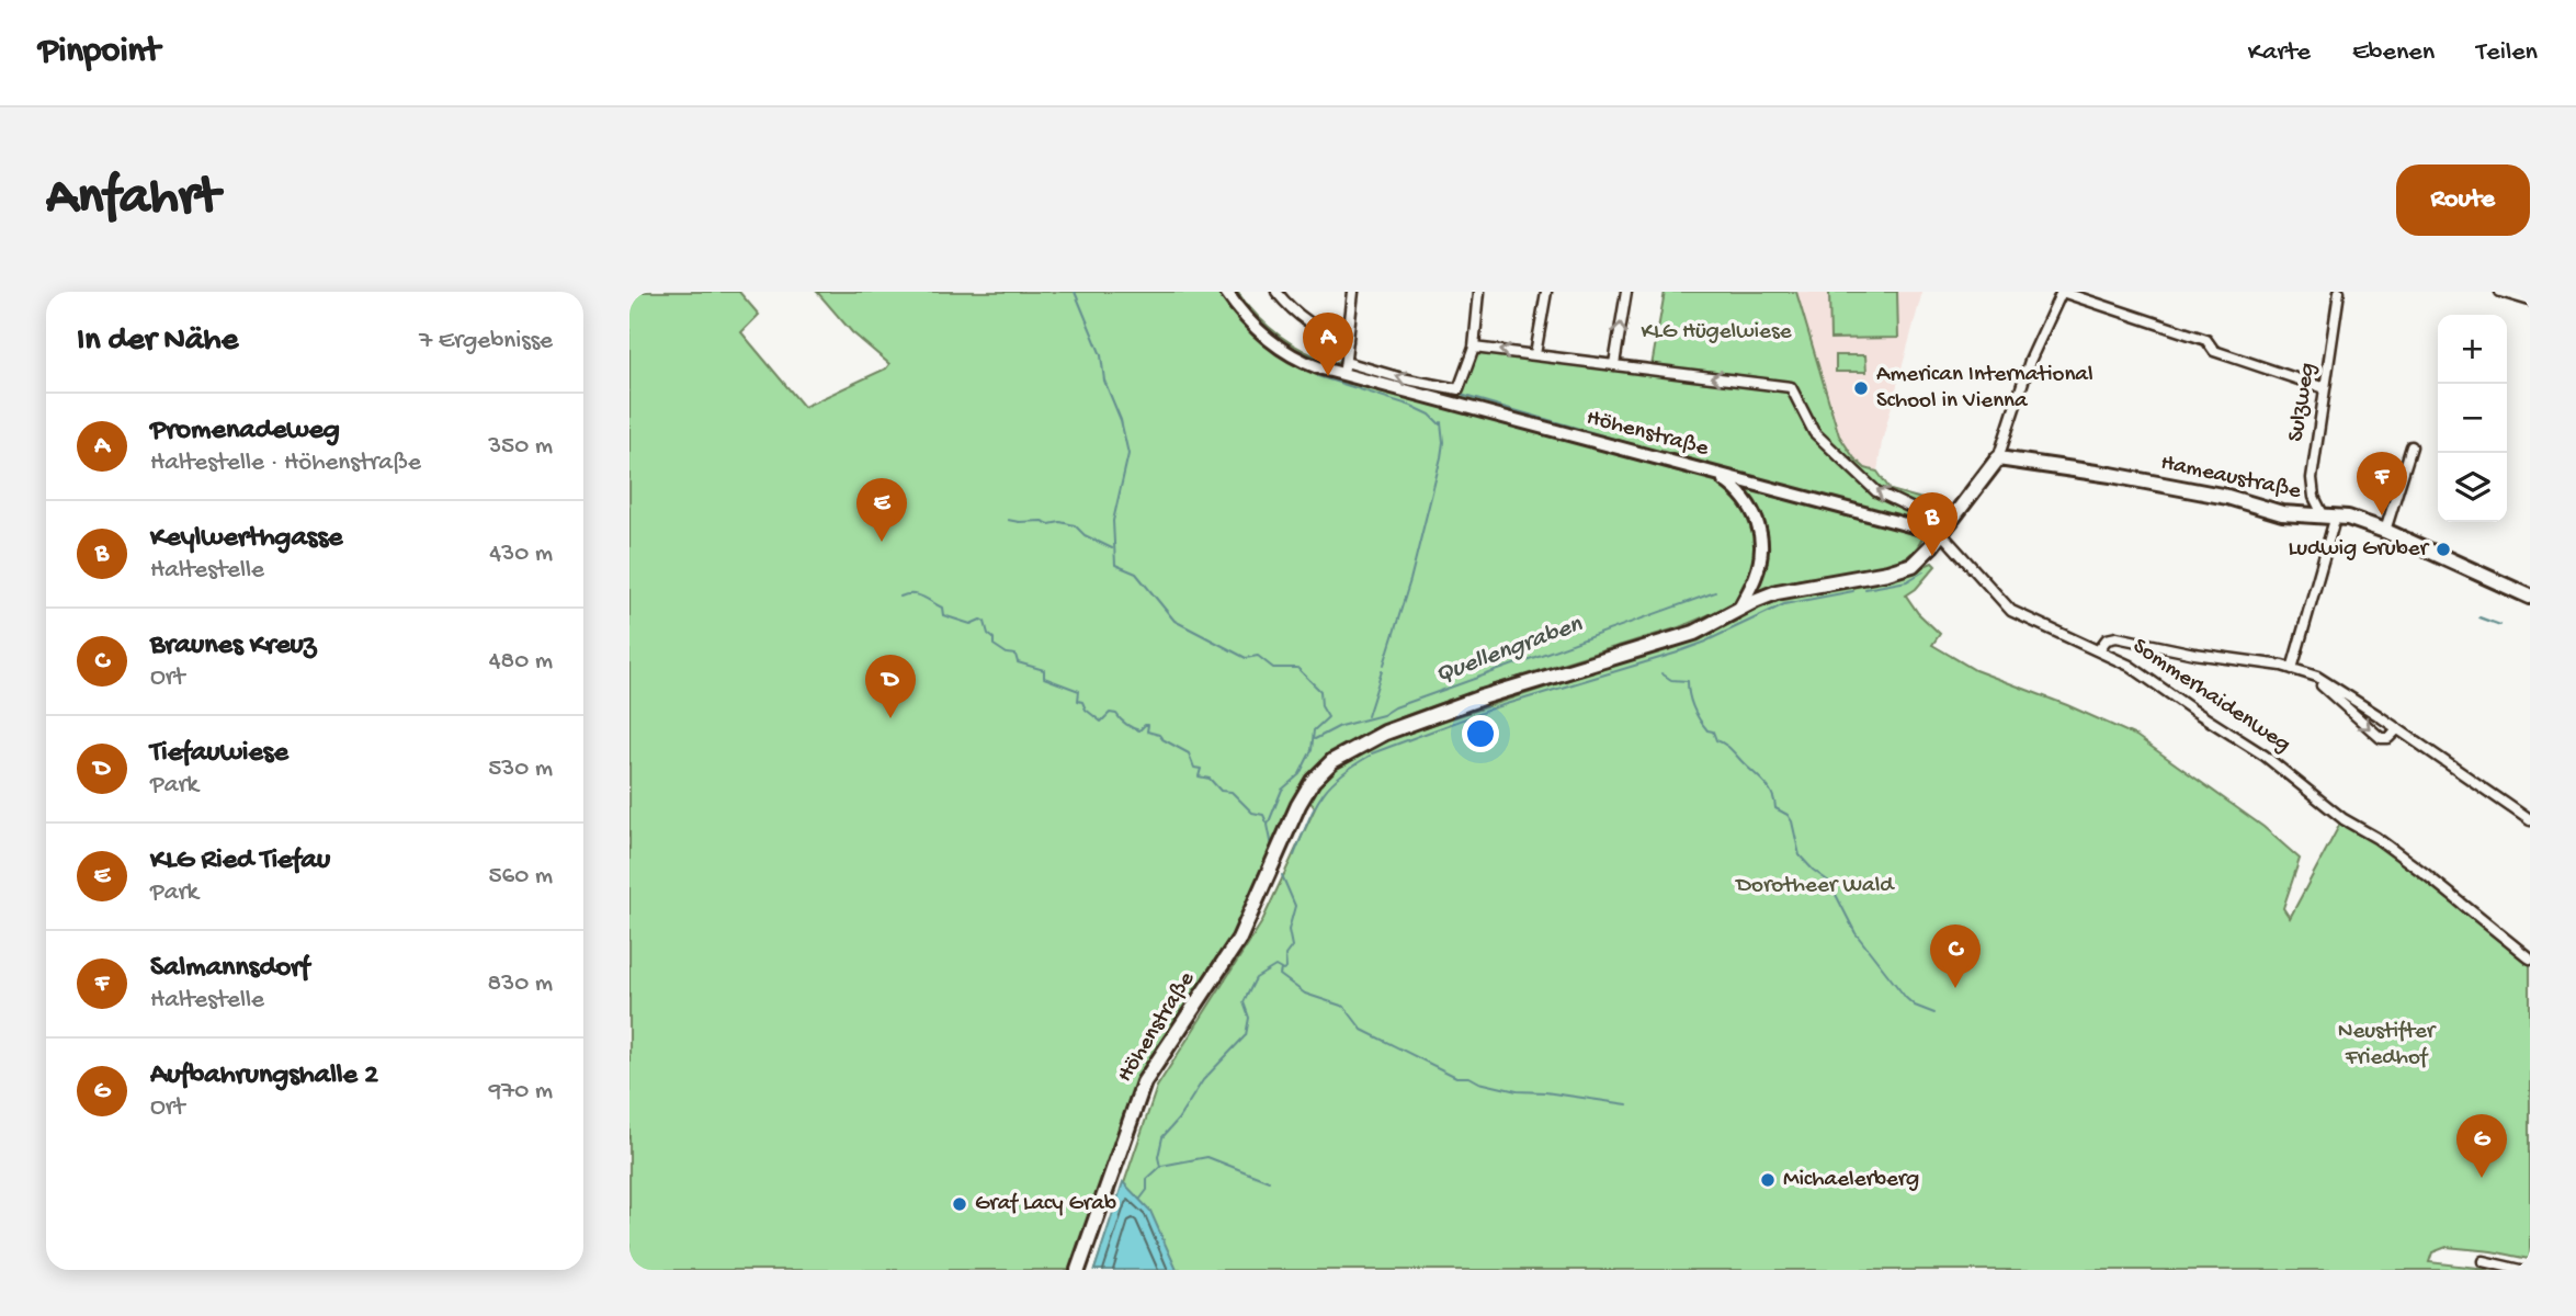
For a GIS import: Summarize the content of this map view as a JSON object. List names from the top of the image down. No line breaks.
{"streets":{"main road":["Höhenstraße","Hameaustraße"],"street":["Sulzweg","Sommerhaidenweg"]},"crossings":[["Sulzweg","Hameaustraße"]],"water":["Quellengraben"],"parks":["KLG Hügelwiese","Dorotheer Wald","Neustifter Friedhof"],"places":["American International School in Vienna","Ludwig Gruber","Michaelerberg","Graf Lacy Grab"],"page":{"header":"Pinpoint","nav":["Karte","Ebenen","Teilen"],"buttons":"Route","title":"Anfahrt","heading":["In der Nähe","7 Ergebnisse"],"pins":["A","F","E","B","D","C","G"],"map_buttons":["+","−"],"list":[{"mark":"A","name":"Promenadeweg","note":"Haltestelle · Höhenstraße","value":"350 m"},{"mark":"B","name":"Keylwerthgasse","note":"Haltestelle","value":"430 m"},{"mark":"C","name":"Braunes Kreuz","note":"Ort","value":"480 m"},{"mark":"D","name":"Tiefauwiese","note":"Park","value":"530 m"},{"mark":"E","name":"KLG Ried Tiefau","note":"Park","value":"560 m"},{"mark":"F","name":"Salmannsdorf","note":"Haltestelle","value":"830 m"},{"mark":"G","name":"Aufbahrungshalle 2","note":"Ort","value":"970 m"}]}}
